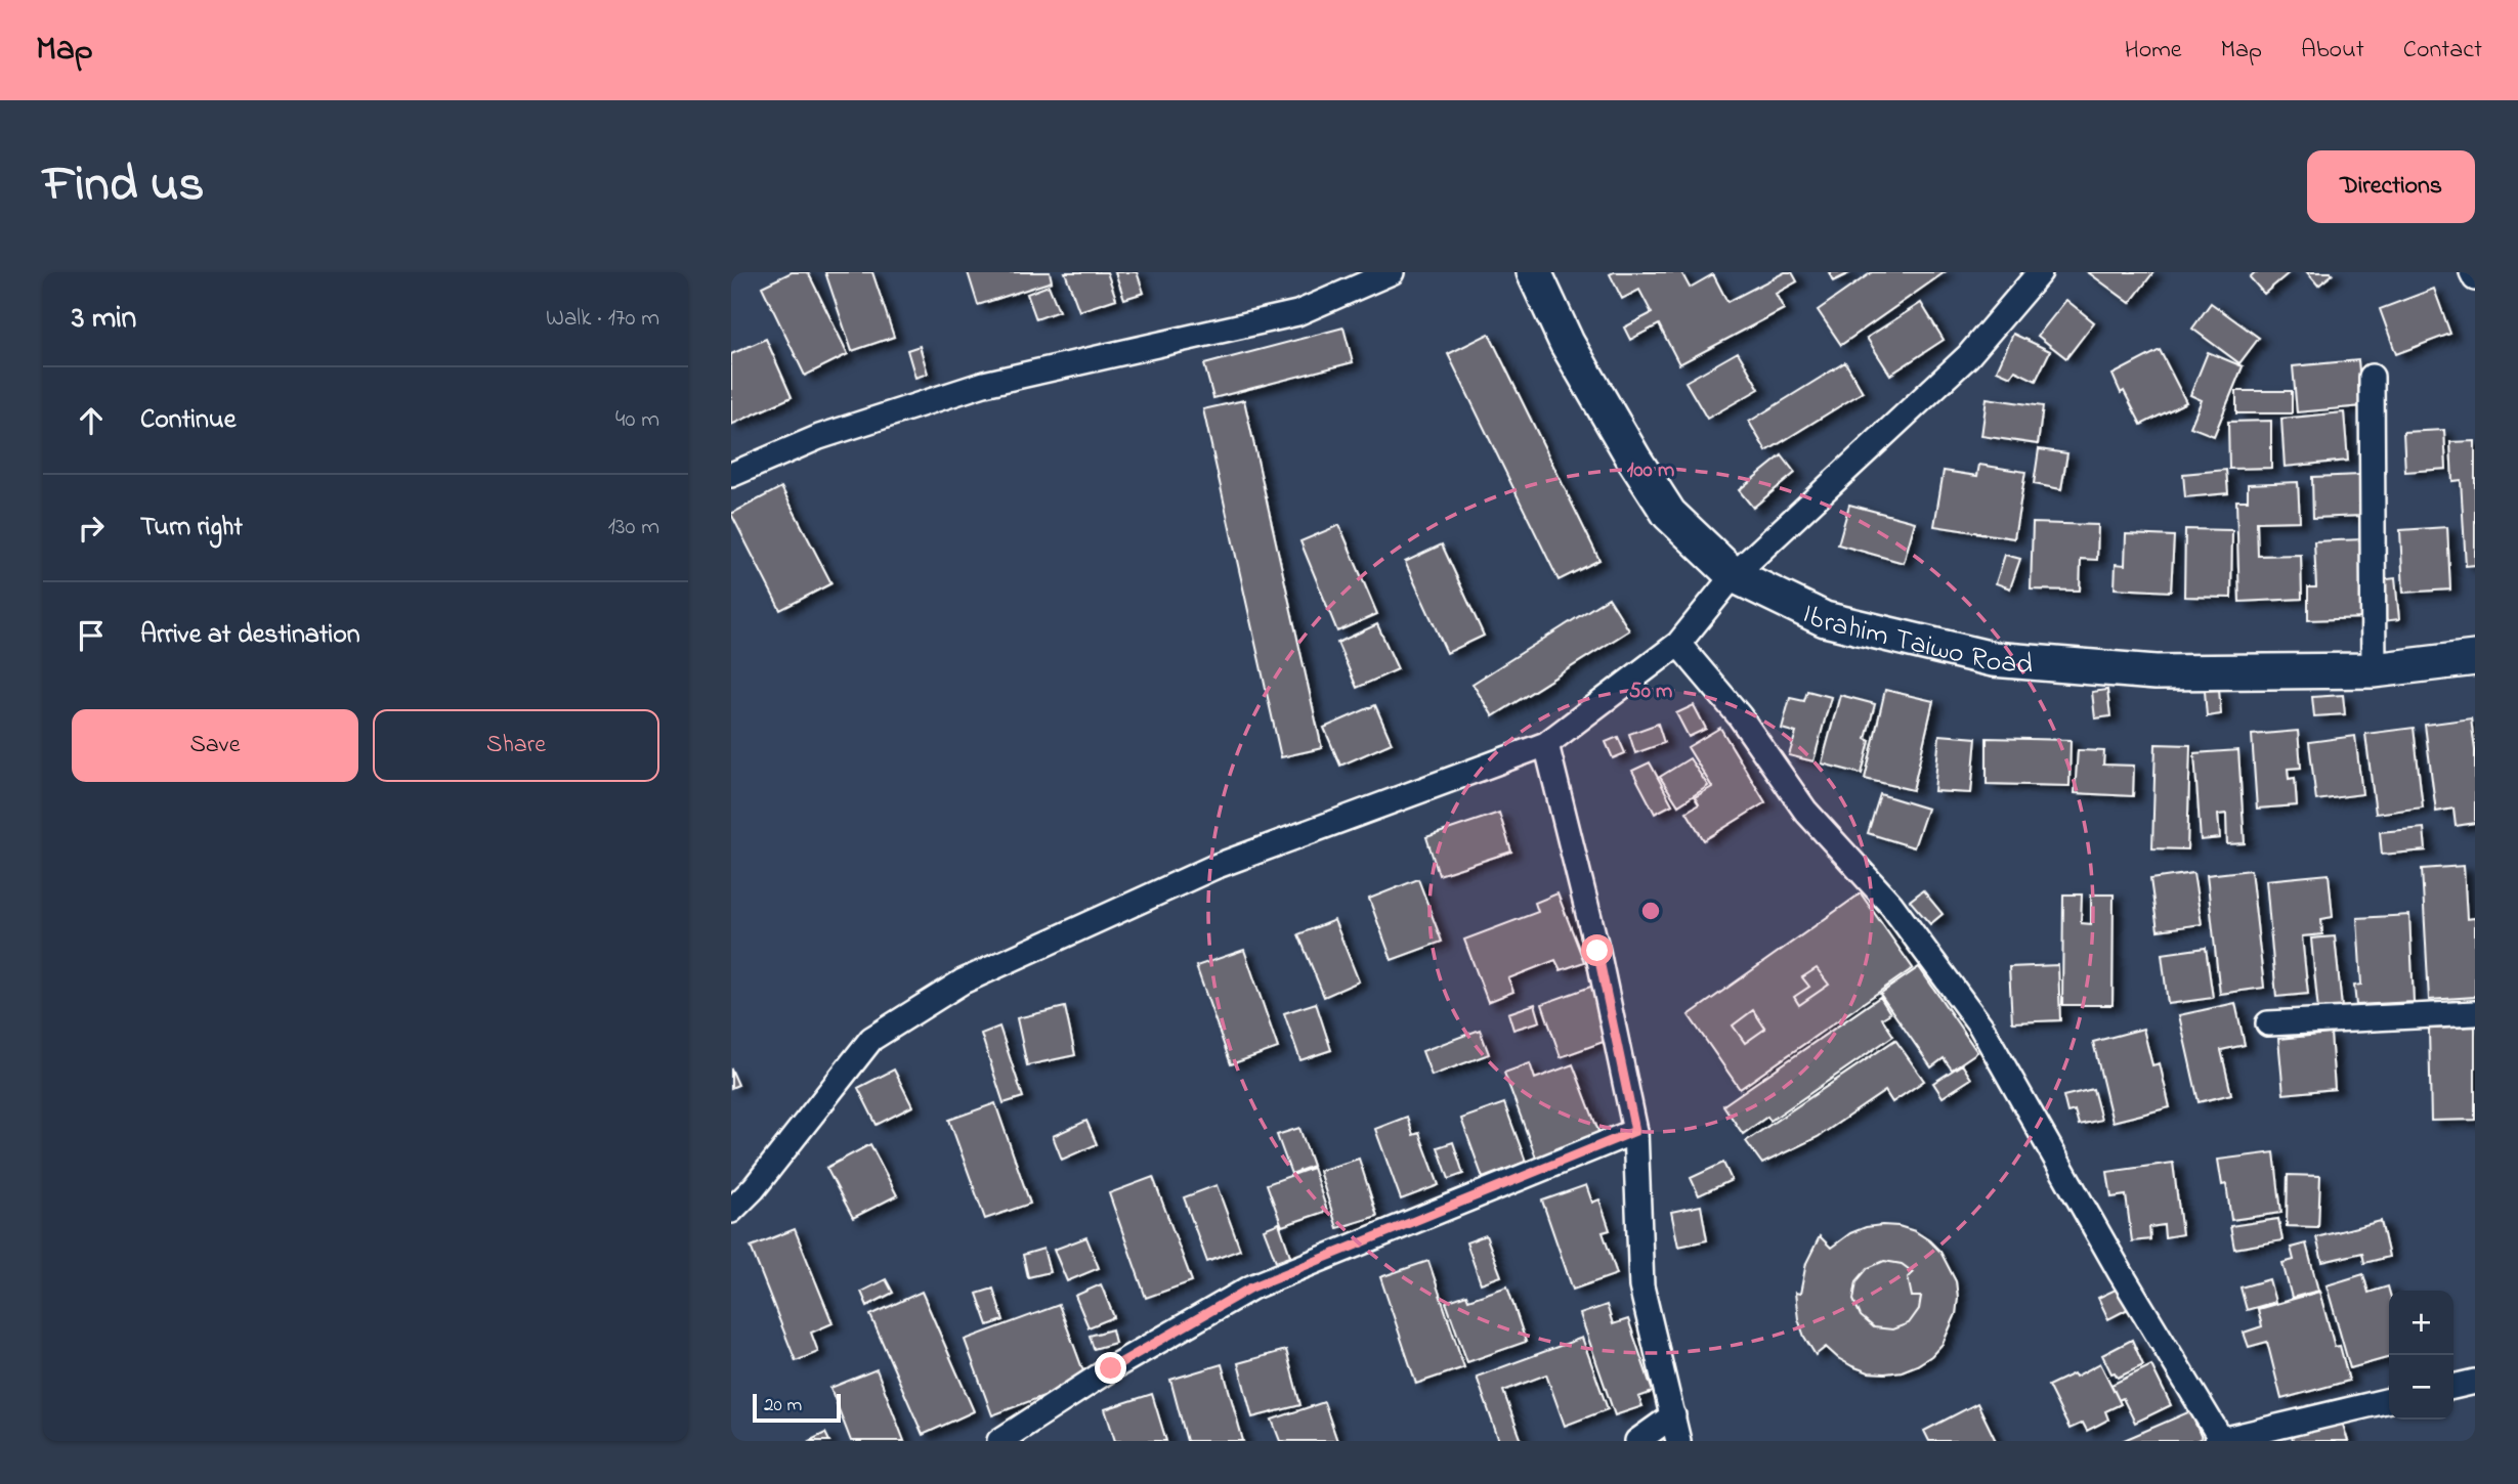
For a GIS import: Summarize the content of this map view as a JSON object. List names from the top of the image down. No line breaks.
{"streets":{"main road":["Ibrahim Taiwo Road"]},"scale_bar":"20 m","page":{"header":"Map","nav":["Home","Map","About","Contact"],"title":"Find us","buttons":["Directions",["Save","Share"]],"heading":["3 min","Walk · 170 m"],"list":[["Continue","40 m"],["Turn right","130 m"],"Arrive at destination"],"map_buttons":["+","−"],"scale":"20 m"},"rings":["100 m","50 m"]}
